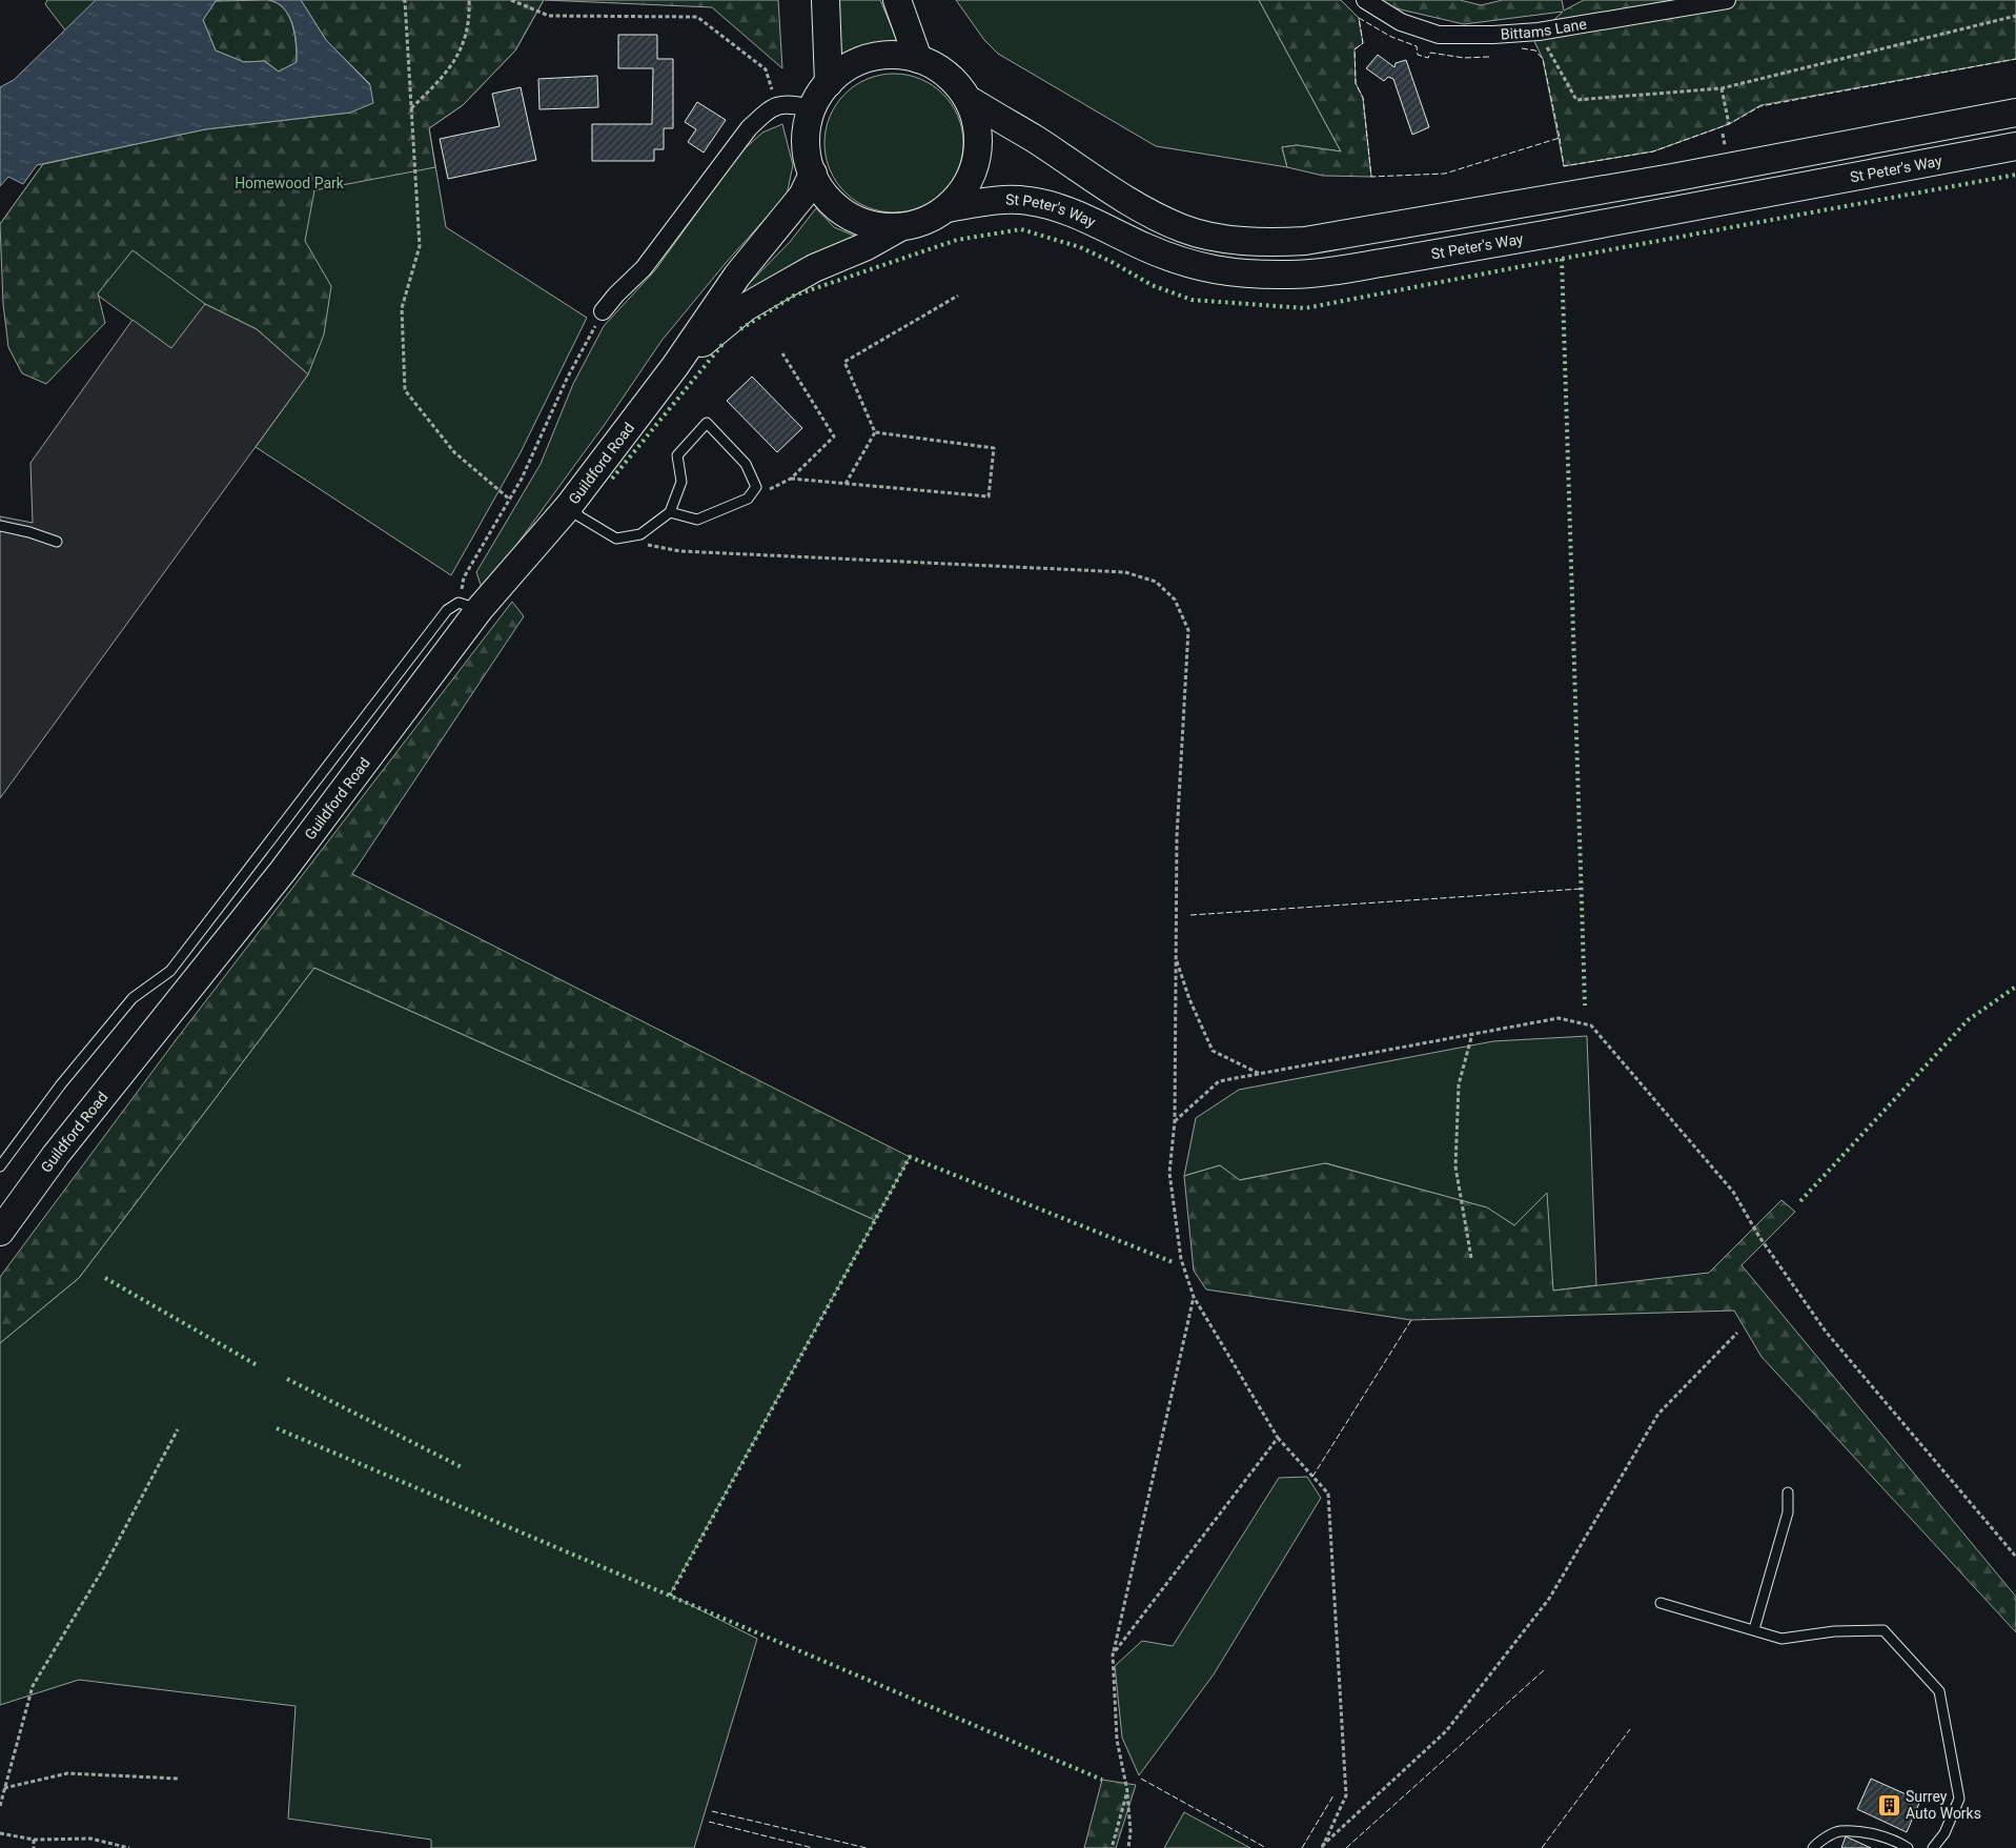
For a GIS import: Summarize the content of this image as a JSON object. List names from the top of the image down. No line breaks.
{"streets":{"main road":["St Peter's Way","Guildford Road"],"street":["Bittams Lane"]},"crossings":[["St Peter's Way","Guildford Road"]],"parks":["Homewood Park"],"places":{"building":["Surrey Auto Works"]}}
